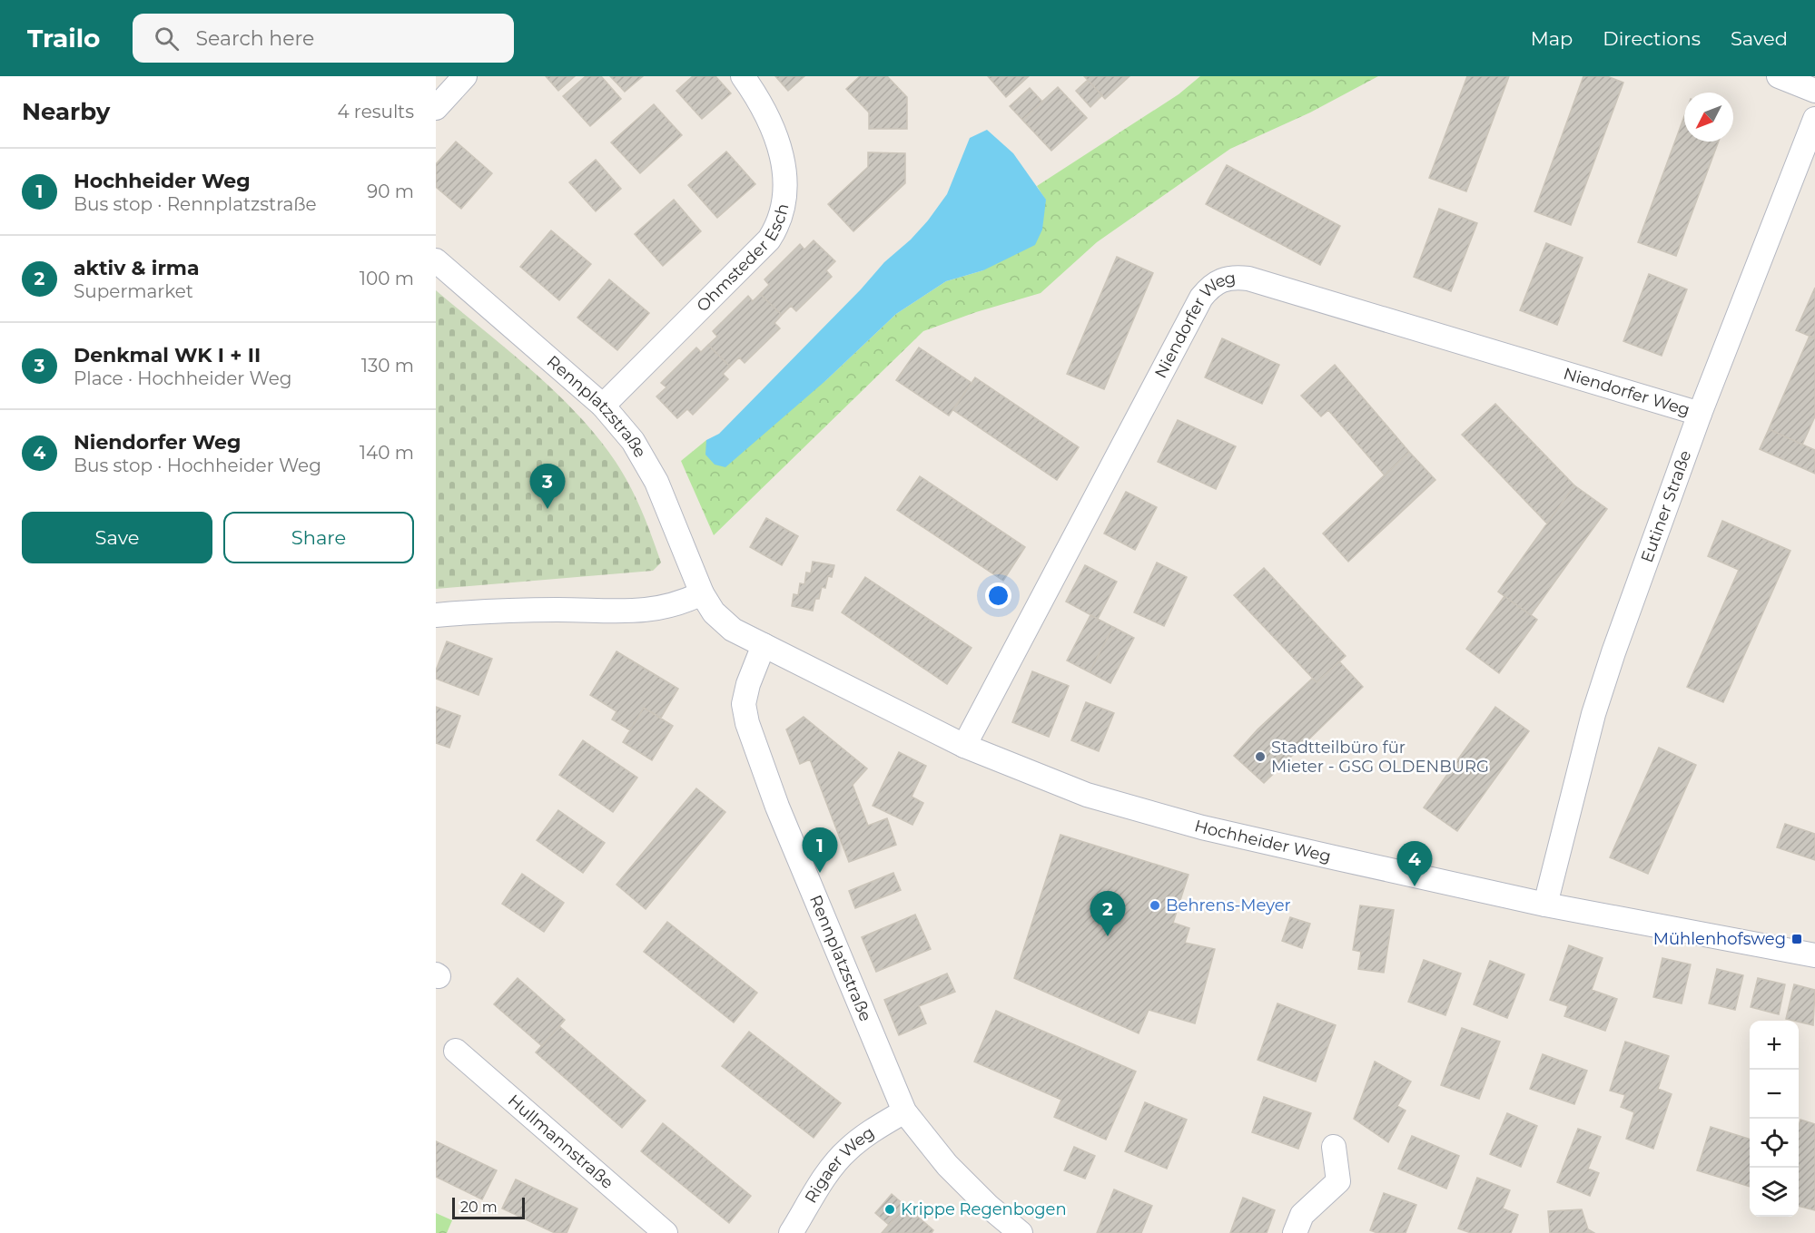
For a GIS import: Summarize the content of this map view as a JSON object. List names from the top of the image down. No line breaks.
{"streets":{"street":["Ohmsteder Esch","Niendorfer Weg","Rennplatzstraße","Eutiner Straße","Hochheider Weg","Hullmannstraße","Rigaer Weg"]},"crossings":[["Ohmsteder Esch","Rennplatzstraße"],["Niendorfer Weg","Eutiner Straße"],["Niendorfer Weg","Hochheider Weg"],["Rennplatzstraße","Hochheider Weg"],["Rennplatzstraße","Rigaer Weg"],["Eutiner Straße","Hochheider Weg"]],"places":{"other":["Stadtteilbüro für Mieter - GSG OLDENBURG","Behrens-Meyer","Krippe Regenbogen"],"transit":["Mühlenhofsweg"]},"scale_bar":"20 m","north":"bottom left","page":{"header":"Trailo","search":"Search here","nav":["Map","Directions","Saved"],"heading":["Nearby","4 results"],"list":[{"mark":"1","name":"Hochheider Weg","note":"Bus stop · Rennplatzstraße","value":"90 m"},{"mark":"2","name":"aktiv & irma","note":"Supermarket","value":"100 m"},{"mark":"3","name":"Denkmal WK I + II","note":"Place · Hochheider Weg","value":"130 m"},{"mark":"4","name":"Niendorfer Weg","note":"Bus stop · Hochheider Weg","value":"140 m"}],"pins":["3","1","4","2"],"buttons":["Save","Share"],"map_buttons":["+","−"],"scale":"20 m"}}
